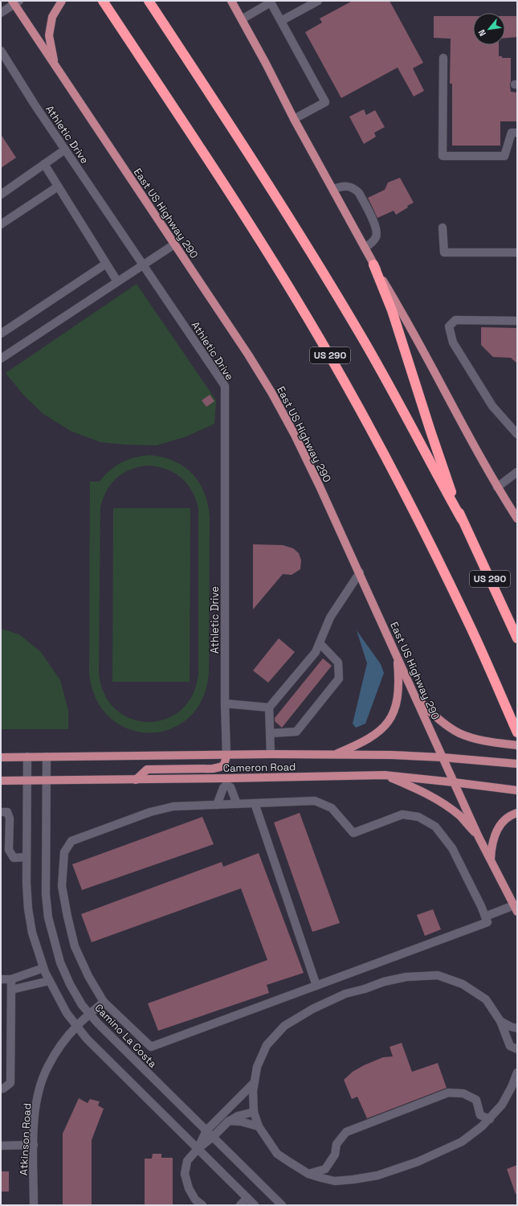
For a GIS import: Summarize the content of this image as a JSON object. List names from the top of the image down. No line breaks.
{"streets":{"highway":["US 290"],"main road":["East US Highway 290","Cameron Road"],"street":["Athletic Drive","Camino La Costa","Atkinson Road"]},"crossings":[["Athletic Drive","Cameron Road"],["East US Highway 290","Cameron Road"],["Cameron Road","Camino La Costa"],["Camino La Costa","Atkinson Road"]],"north":"bottom left"}
